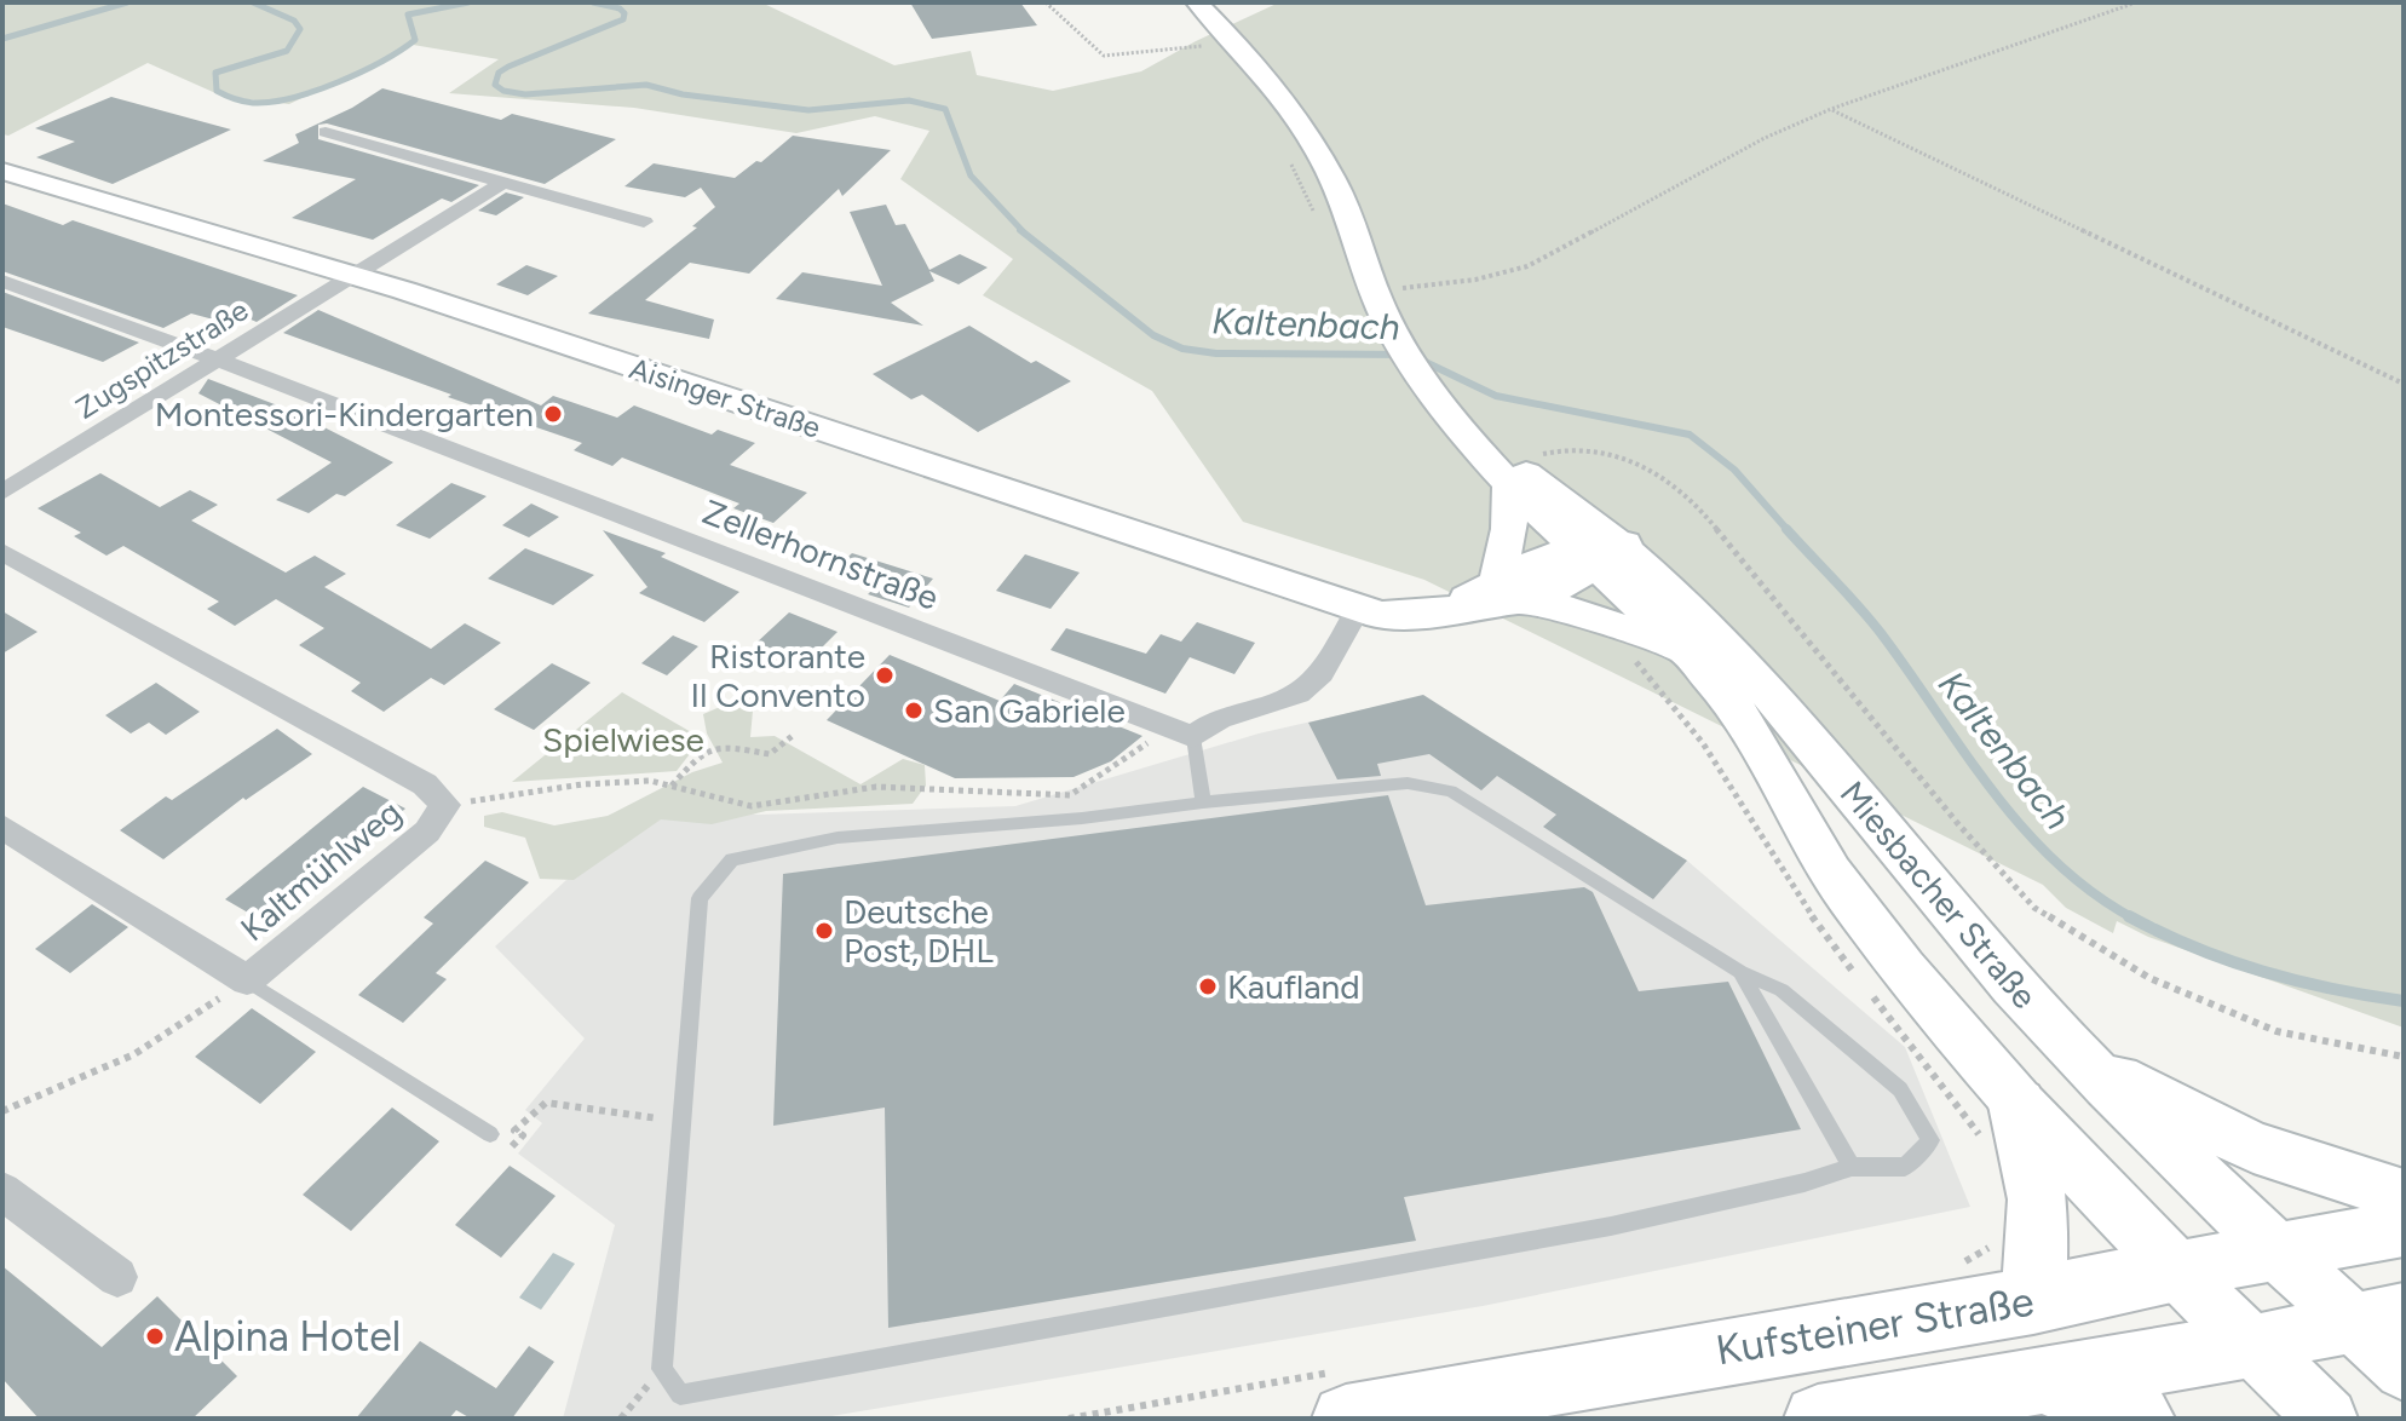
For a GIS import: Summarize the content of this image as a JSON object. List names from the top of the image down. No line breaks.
{"streets":{"main road":["Aisinger Straße","Miesbacher Straße","Kufsteiner Straße"],"street":["Zugspitzstraße","Zellerhornstraße","Kaltmühlweg"]},"crossings":[["Zugspitzstraße","Aisinger Straße"],["Zugspitzstraße","Zellerhornstraße"],["Aisinger Straße","Miesbacher Straße"],["Miesbacher Straße","Kufsteiner Straße"]],"water":["Kaltenbach"],"parks":["Spielwiese"],"places":["Montessori-Kindergarten","Ristorante Il Convento","San Gabriele","Deutsche Post, DHL","Kaufland","Alpina Hotel"]}
